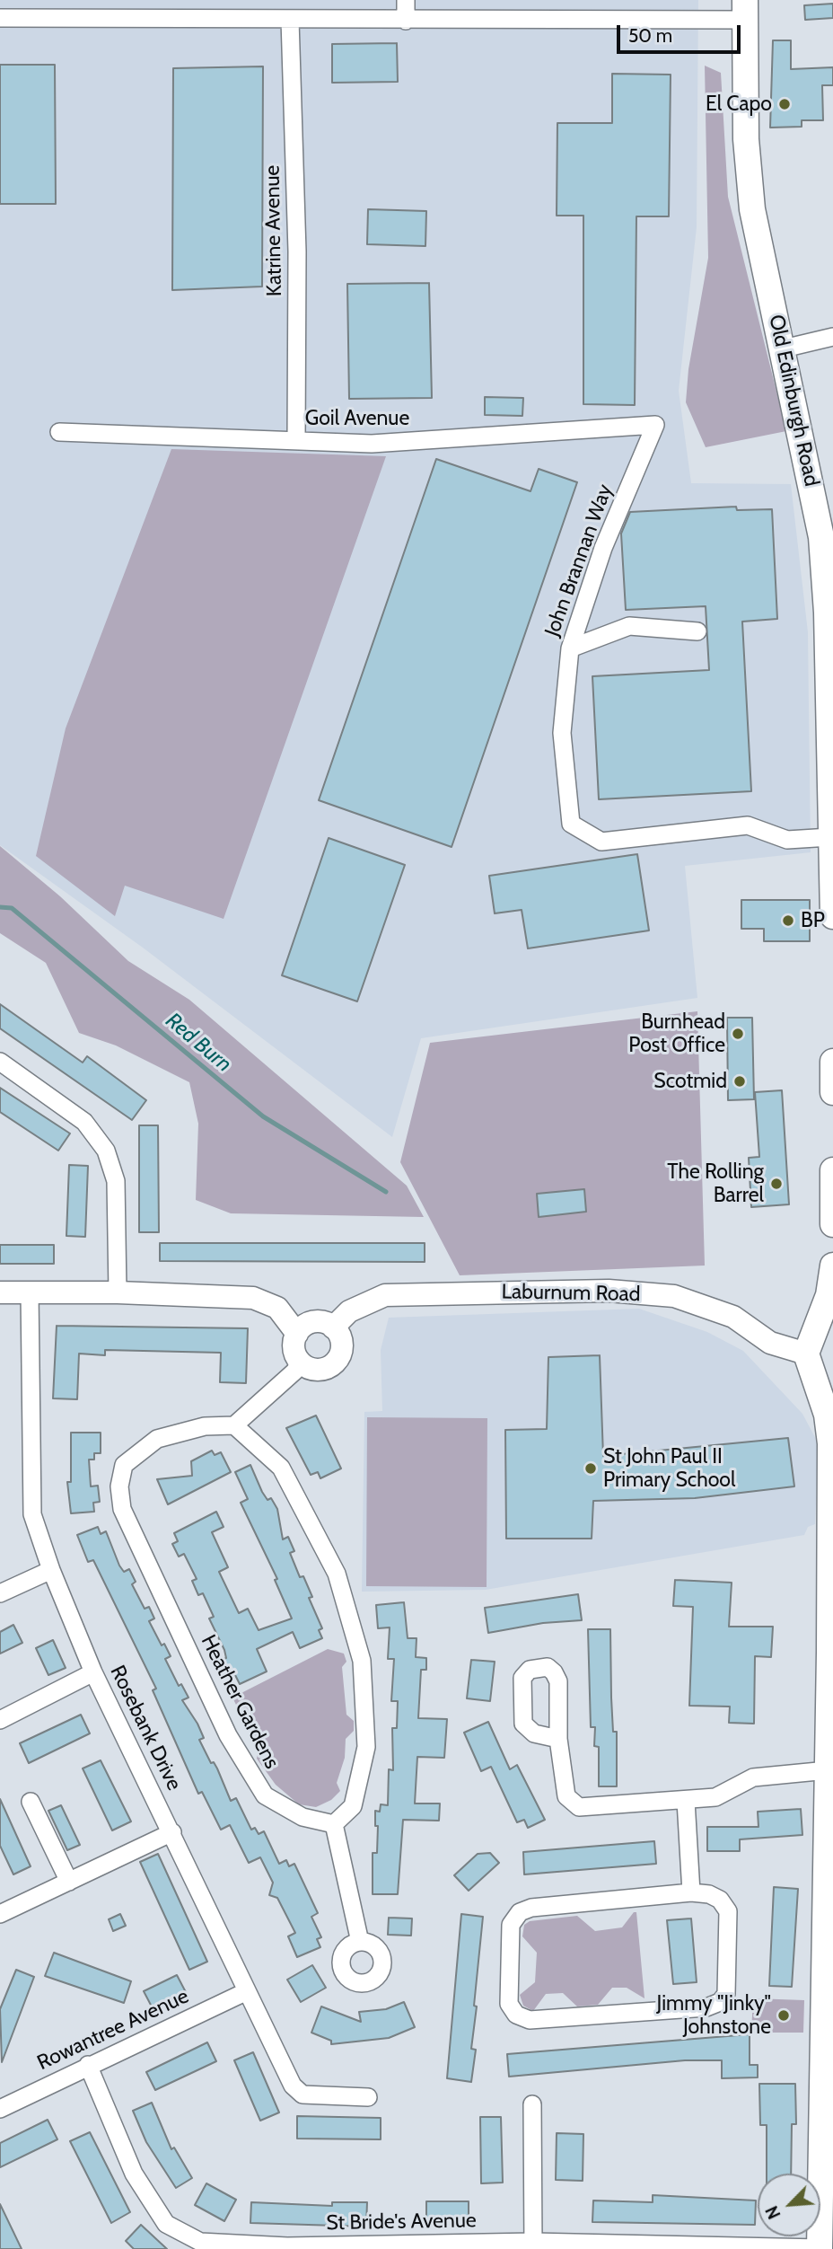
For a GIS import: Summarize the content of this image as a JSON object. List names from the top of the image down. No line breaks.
{"streets":{"main road":["Old Edinburgh Road"],"street":["Katrine Avenue","Goil Avenue","John Brannan Way","Laburnum Road","Heather Gardens","Rosebank Drive","Rowantree Avenue","St Bride's Avenue"]},"crossings":[["Katrine Avenue","Goil Avenue"],["Old Edinburgh Road","John Brannan Way"],["Goil Avenue","John Brannan Way"],["Rosebank Drive","Rowantree Avenue"],["Rowantree Avenue","St Bride's Avenue"]],"water":["Red Burn"],"places":["El Capo","BP","Burnhead Post Office","Scotmid","The Rolling Barrel","St John Paul II Primary School","Jimmy \"Jinky\" Johnstone"],"scale_bar":"50 m","north":"bottom left"}
